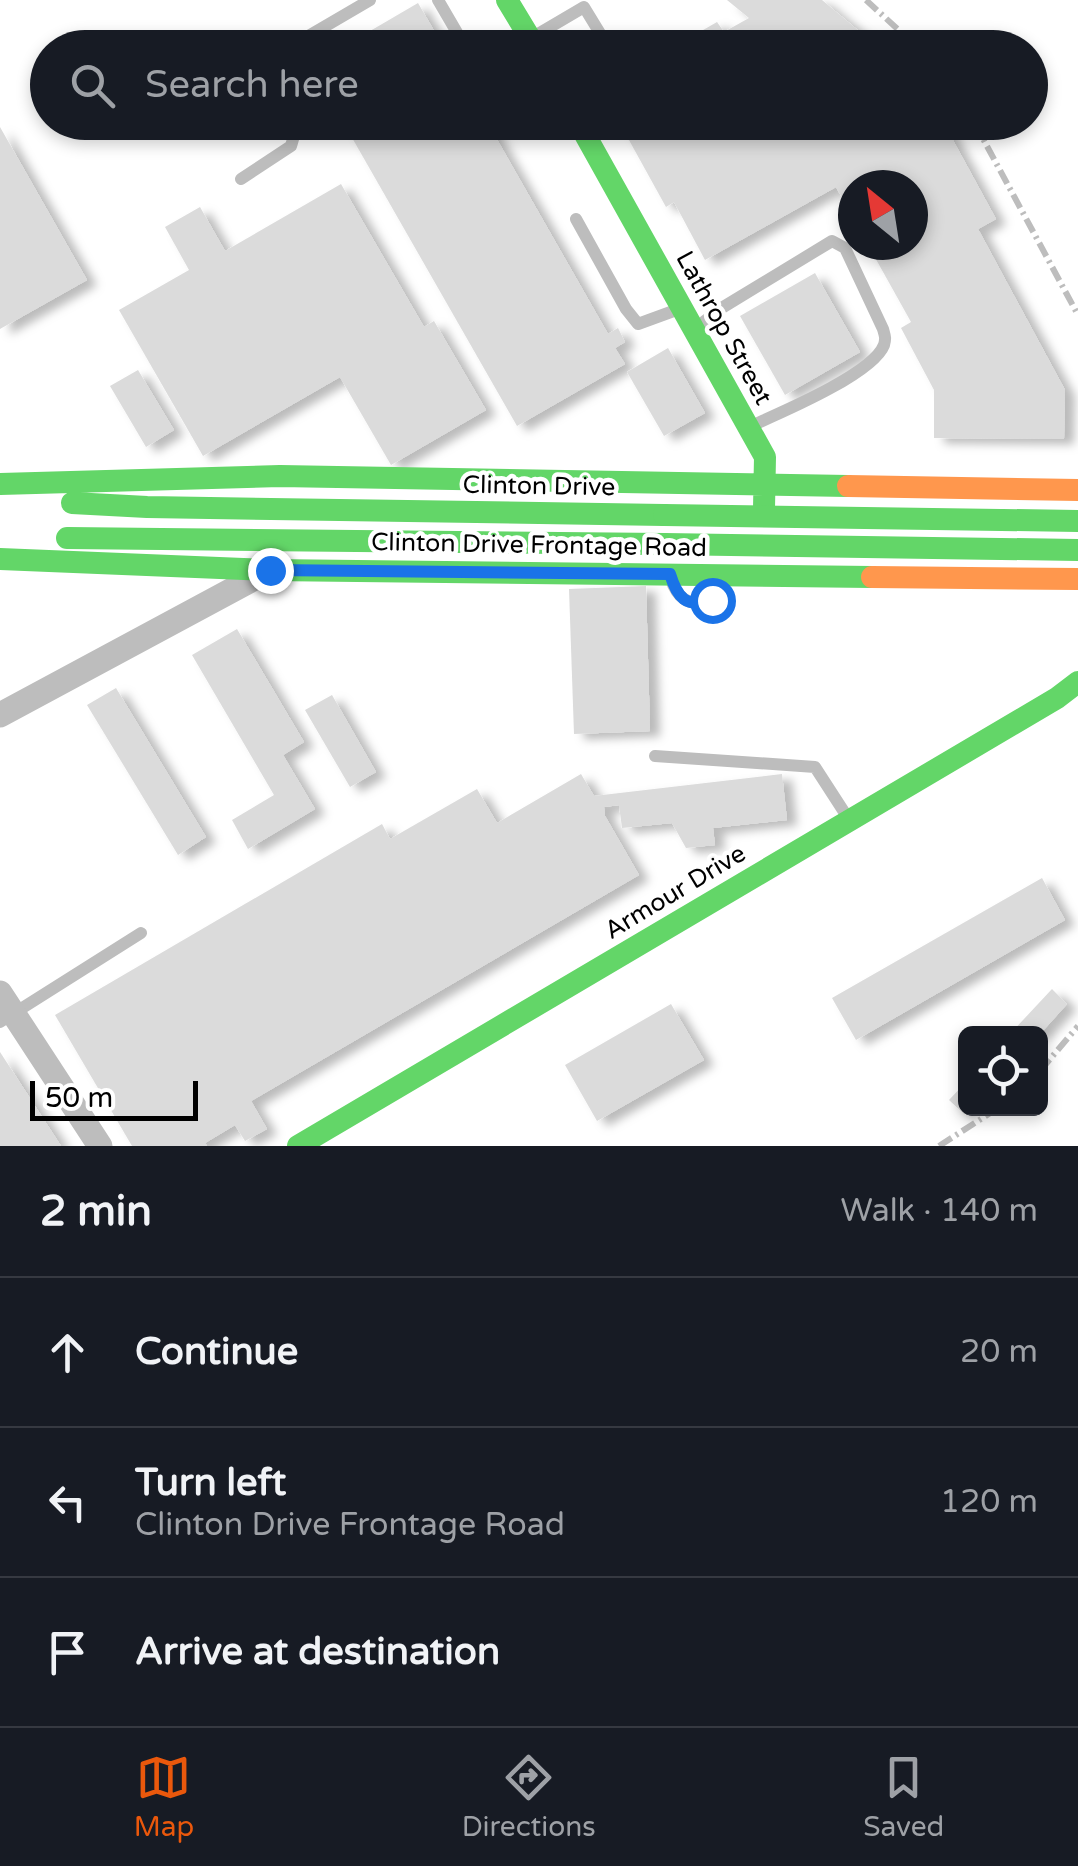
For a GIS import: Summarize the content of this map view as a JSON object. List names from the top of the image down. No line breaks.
{"streets":{"street":["Lathrop Street","Clinton Drive","Clinton Drive Frontage Road","Armour Drive"]},"crossings":[["Lathrop Street","Clinton Drive Frontage Road"]],"scale_bar":"50 m","north":"top left","page":{"search":"Search here","scale":"50 m","heading":["2 min","Walk · 140 m"],"list":[["Continue","20 m"],["Turn left","Clinton Drive Frontage Road","120 m"],"Arrive at destination"],"nav":["Map","Directions","Saved"]}}
